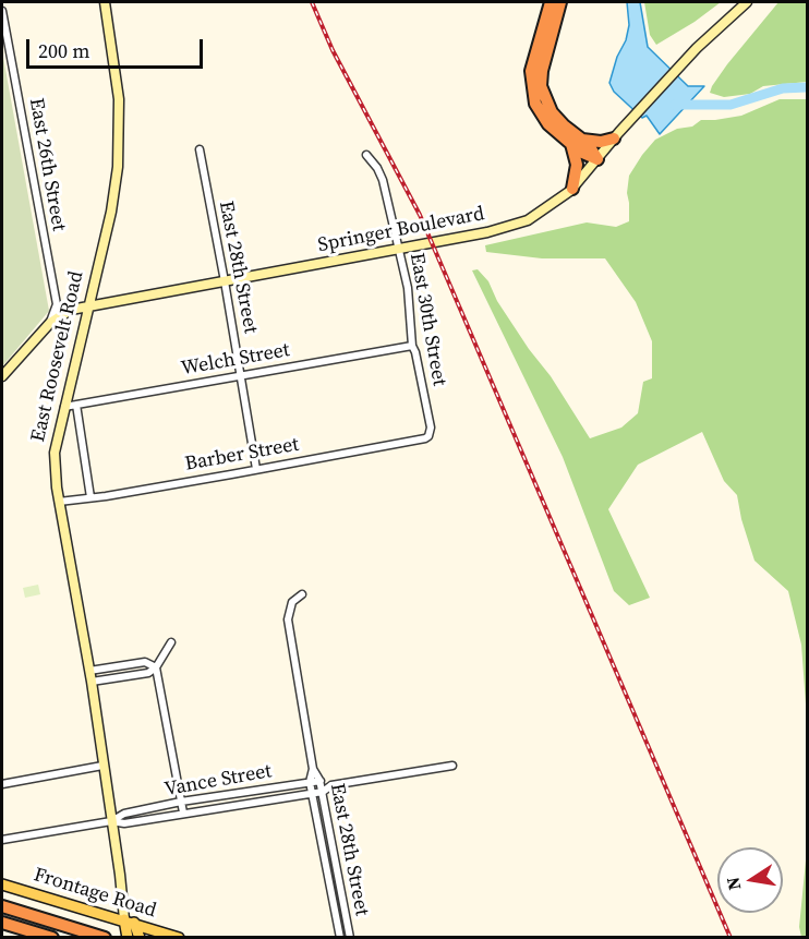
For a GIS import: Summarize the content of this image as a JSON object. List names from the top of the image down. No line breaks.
{"streets":{"main road":["Springer Boulevard","East Roosevelt Road","Frontage Road"],"street":["East 26th Street","East 28th Street","East 30th Street","Welch Street","Barber Street","Vance Street"]},"crossings":[["East 26th Street","Springer Boulevard"],["Springer Boulevard","East 28th Street"],["Springer Boulevard","East 30th Street"],["Springer Boulevard","East Roosevelt Road"],["East 28th Street","Welch Street"],["East 28th Street","Barber Street"],["East 28th Street","Vance Street"],["East 30th Street","Welch Street"],["East 30th Street","Barber Street"],["East Roosevelt Road","Welch Street"],["East Roosevelt Road","Barber Street"],["East Roosevelt Road","Vance Street"],["East Roosevelt Road","Frontage Road"]],"scale_bar":"200 m","north":"left"}
